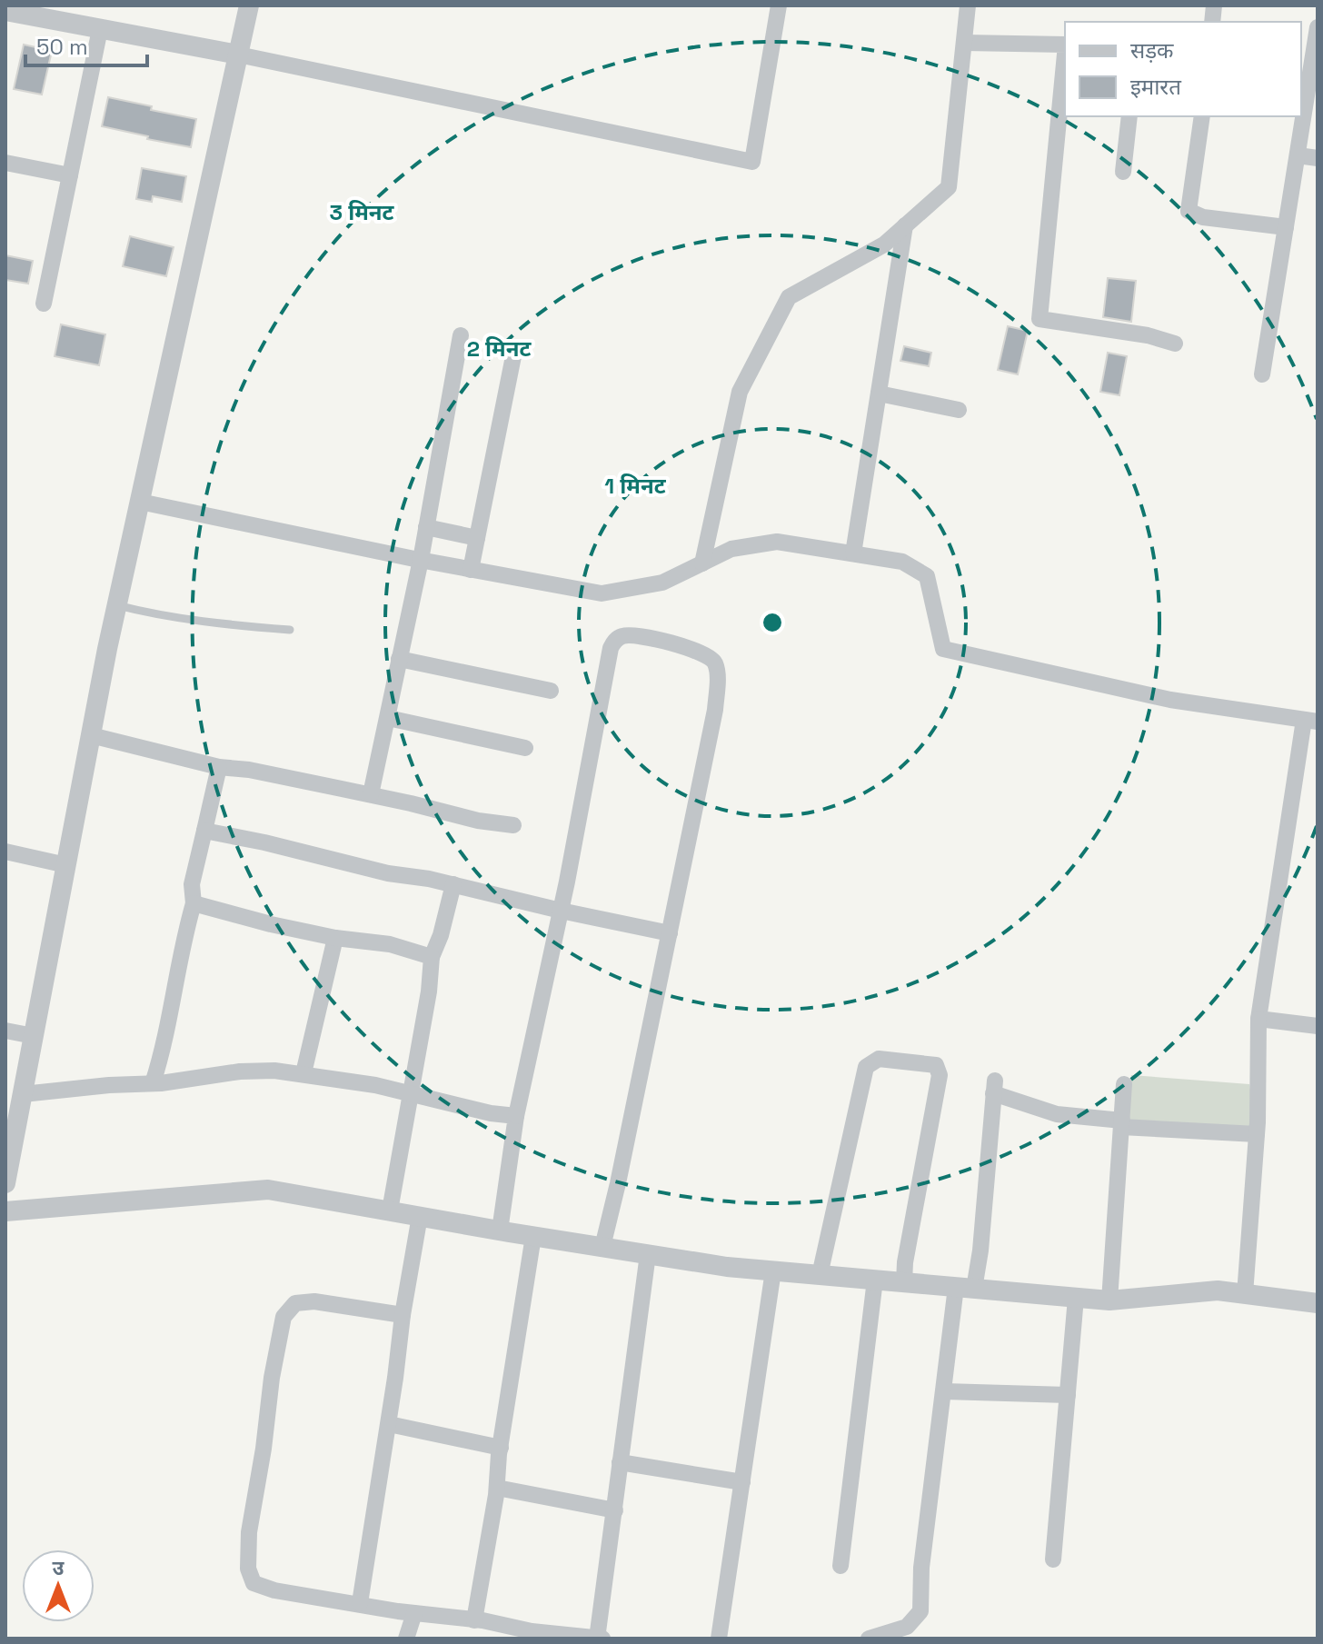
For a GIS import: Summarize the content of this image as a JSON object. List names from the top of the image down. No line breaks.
{"legend":["सड़क","इमारत"],"scale_bar":"50 m","north":"top","rings":["3 मिनट","2 मिनट","1 मिनट"]}
